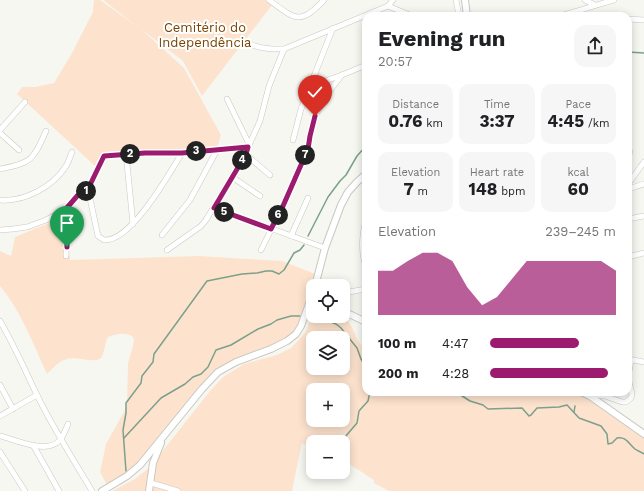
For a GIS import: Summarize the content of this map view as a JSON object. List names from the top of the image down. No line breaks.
{"parks":["Cemitério do Independência"],"page":{"heading":["Evening run","20:57"],"stats":[["Distance","0.76 km"],["Time","3:37"],["Pace","4:45 /km"],["Elevation","7 m"],["Heart rate","148 bpm"],["kcal","60"]],"pins":["3","2","7","4","1","5","6"],"chart":["Elevation","239–245 m"],"map_buttons":["+","−"],"list":[{"name":"100 m","note":"4:47"},{"name":"200 m","note":"4:28"}]}}
